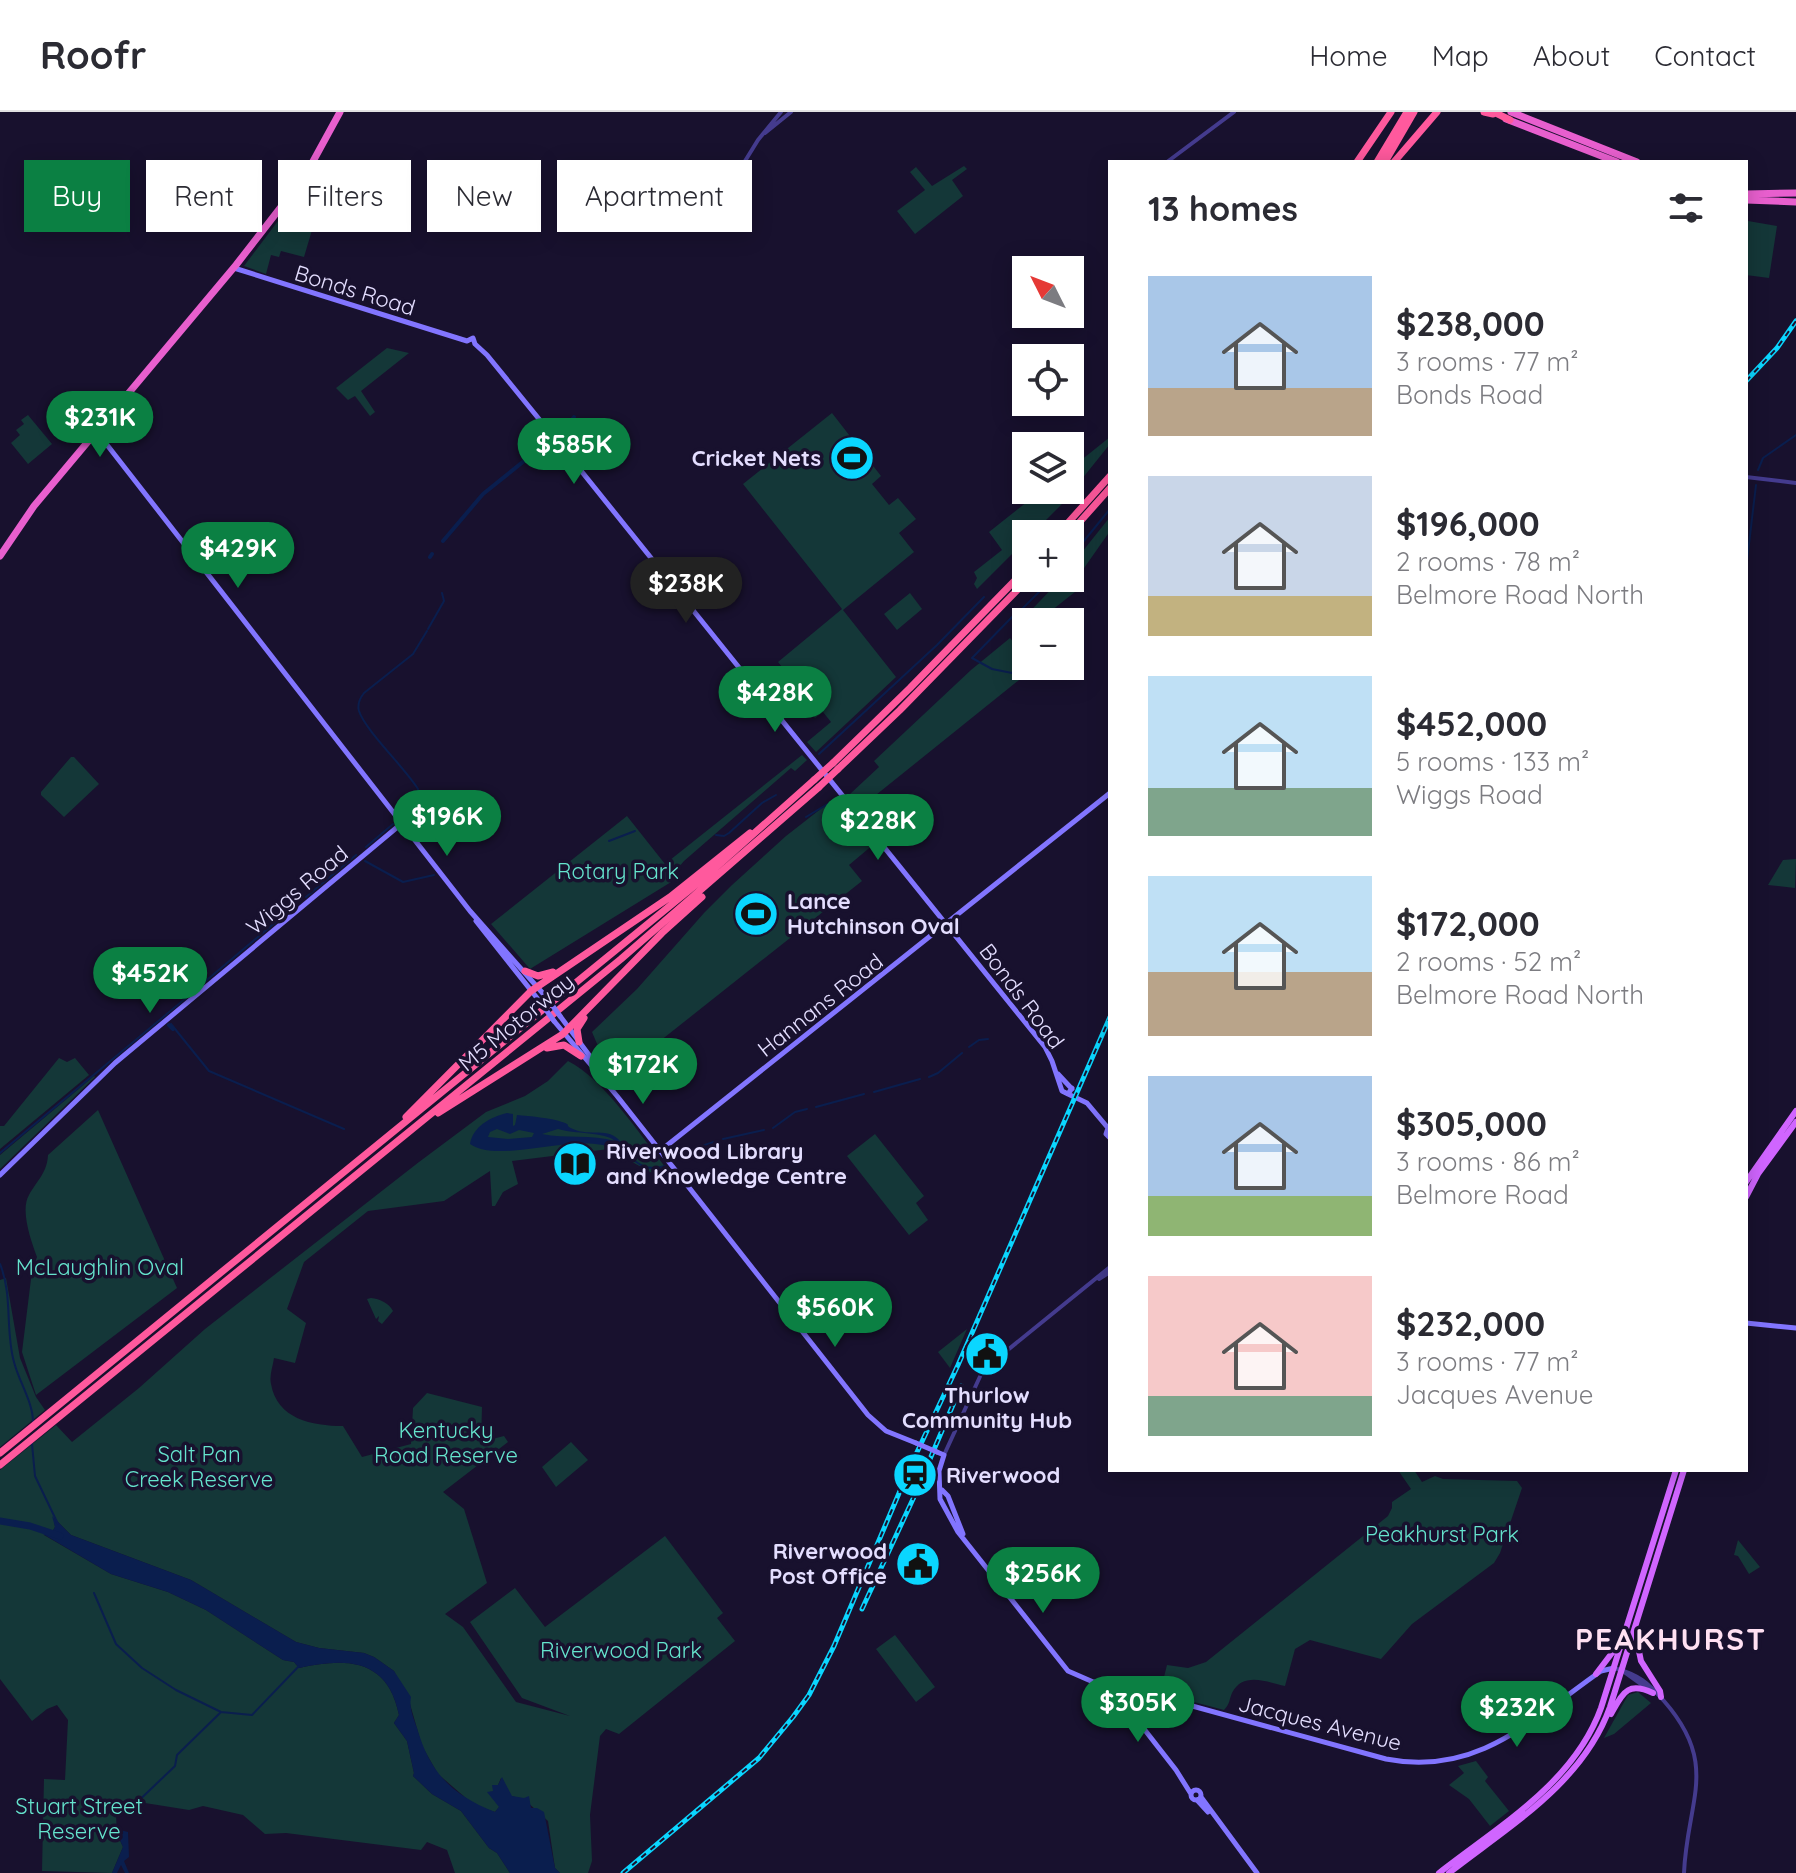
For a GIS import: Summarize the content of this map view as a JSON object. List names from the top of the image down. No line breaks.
{"streets":{"highway":["M5 Motorway"],"main road":["Bonds Road","Wiggs Road","Hannans Road","Jacques Avenue"]},"crossings":[["Bonds Road","Hannans Road"]],"districts":["PEAKHURST"],"parks":["Rotary Park","McLaughlin Oval","Kentucky Road Reserve","Salt Pan Creek Reserve","Peakhurst Park","Riverwood Park","Stuart Street Reserve"],"places":{"sports":["Cricket Nets","Lance Hutchinson Oval"],"library":["Riverwood Library and Knowledge Centre"],"public building":["Thurlow Community Hub","Riverwood Post Office"],"station":["Riverwood"]},"north":"top left","page":{"header":"Roofr","nav":["Home","Map","About","Contact"],"chip":["Buy","Rent","Filters","New","Apartment"],"heading":"13 homes","map_buttons":["+","−"],"list":[{"name":"$238,000","note":"3 rooms · 77 m² · Bonds Road"},{"name":"$196,000","note":"2 rooms · 78 m² · Belmore Road North"},{"name":"$452,000","note":"5 rooms · 133 m² · Wiggs Road"},{"name":"$172,000","note":"2 rooms · 52 m² · Belmore Road North"},{"name":"$305,000","note":"3 rooms · 86 m² · Belmore Road"},{"name":"$232,000","note":"3 rooms · 77 m² · Jacques Avenue"}],"price":["$231K","$585K","$429K","$238K","$428K","$196K","$228K","$452K","$172K","$560K","$256K","$305K","$232K"]}}
